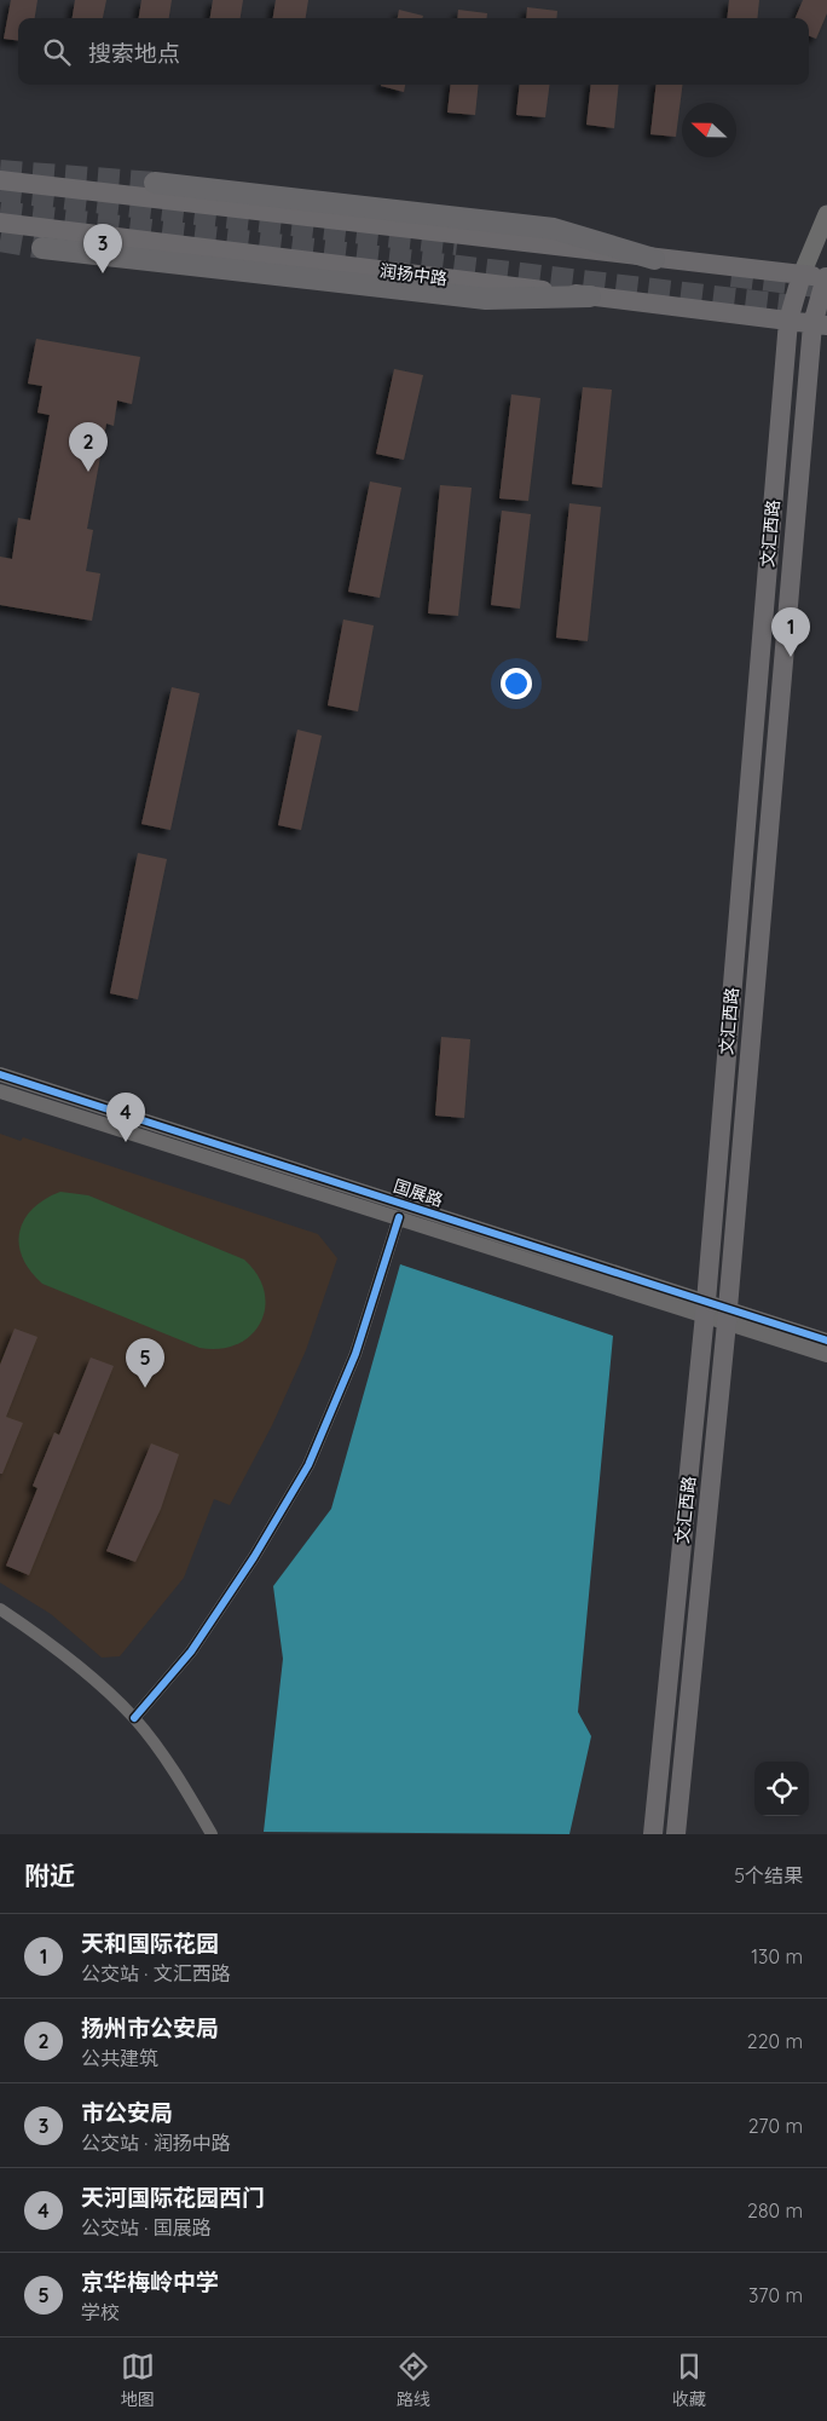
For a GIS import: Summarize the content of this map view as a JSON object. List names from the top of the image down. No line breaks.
{"streets":{"main road":["润扬中路","文汇西路"],"street":["国展路"]},"crossings":[["润扬中路","文汇西路"],["文汇西路","国展路"]],"north":"left","page":{"search":"搜索地点","pins":["3","2","1","4","5"],"heading":["附近","5个结果"],"list":[{"mark":"1","name":"天和国际花园","note":"公交站 · 文汇西路","value":"130 m"},{"mark":"2","name":"扬州市公安局","note":"公共建筑","value":"220 m"},{"mark":"3","name":"市公安局","note":"公交站 · 润扬中路","value":"270 m"},{"mark":"4","name":"天河国际花园西门","note":"公交站 · 国展路","value":"280 m"},{"mark":"5","name":"京华梅岭中学","note":"学校","value":"370 m"}],"nav":["地图","路线","收藏"]}}
